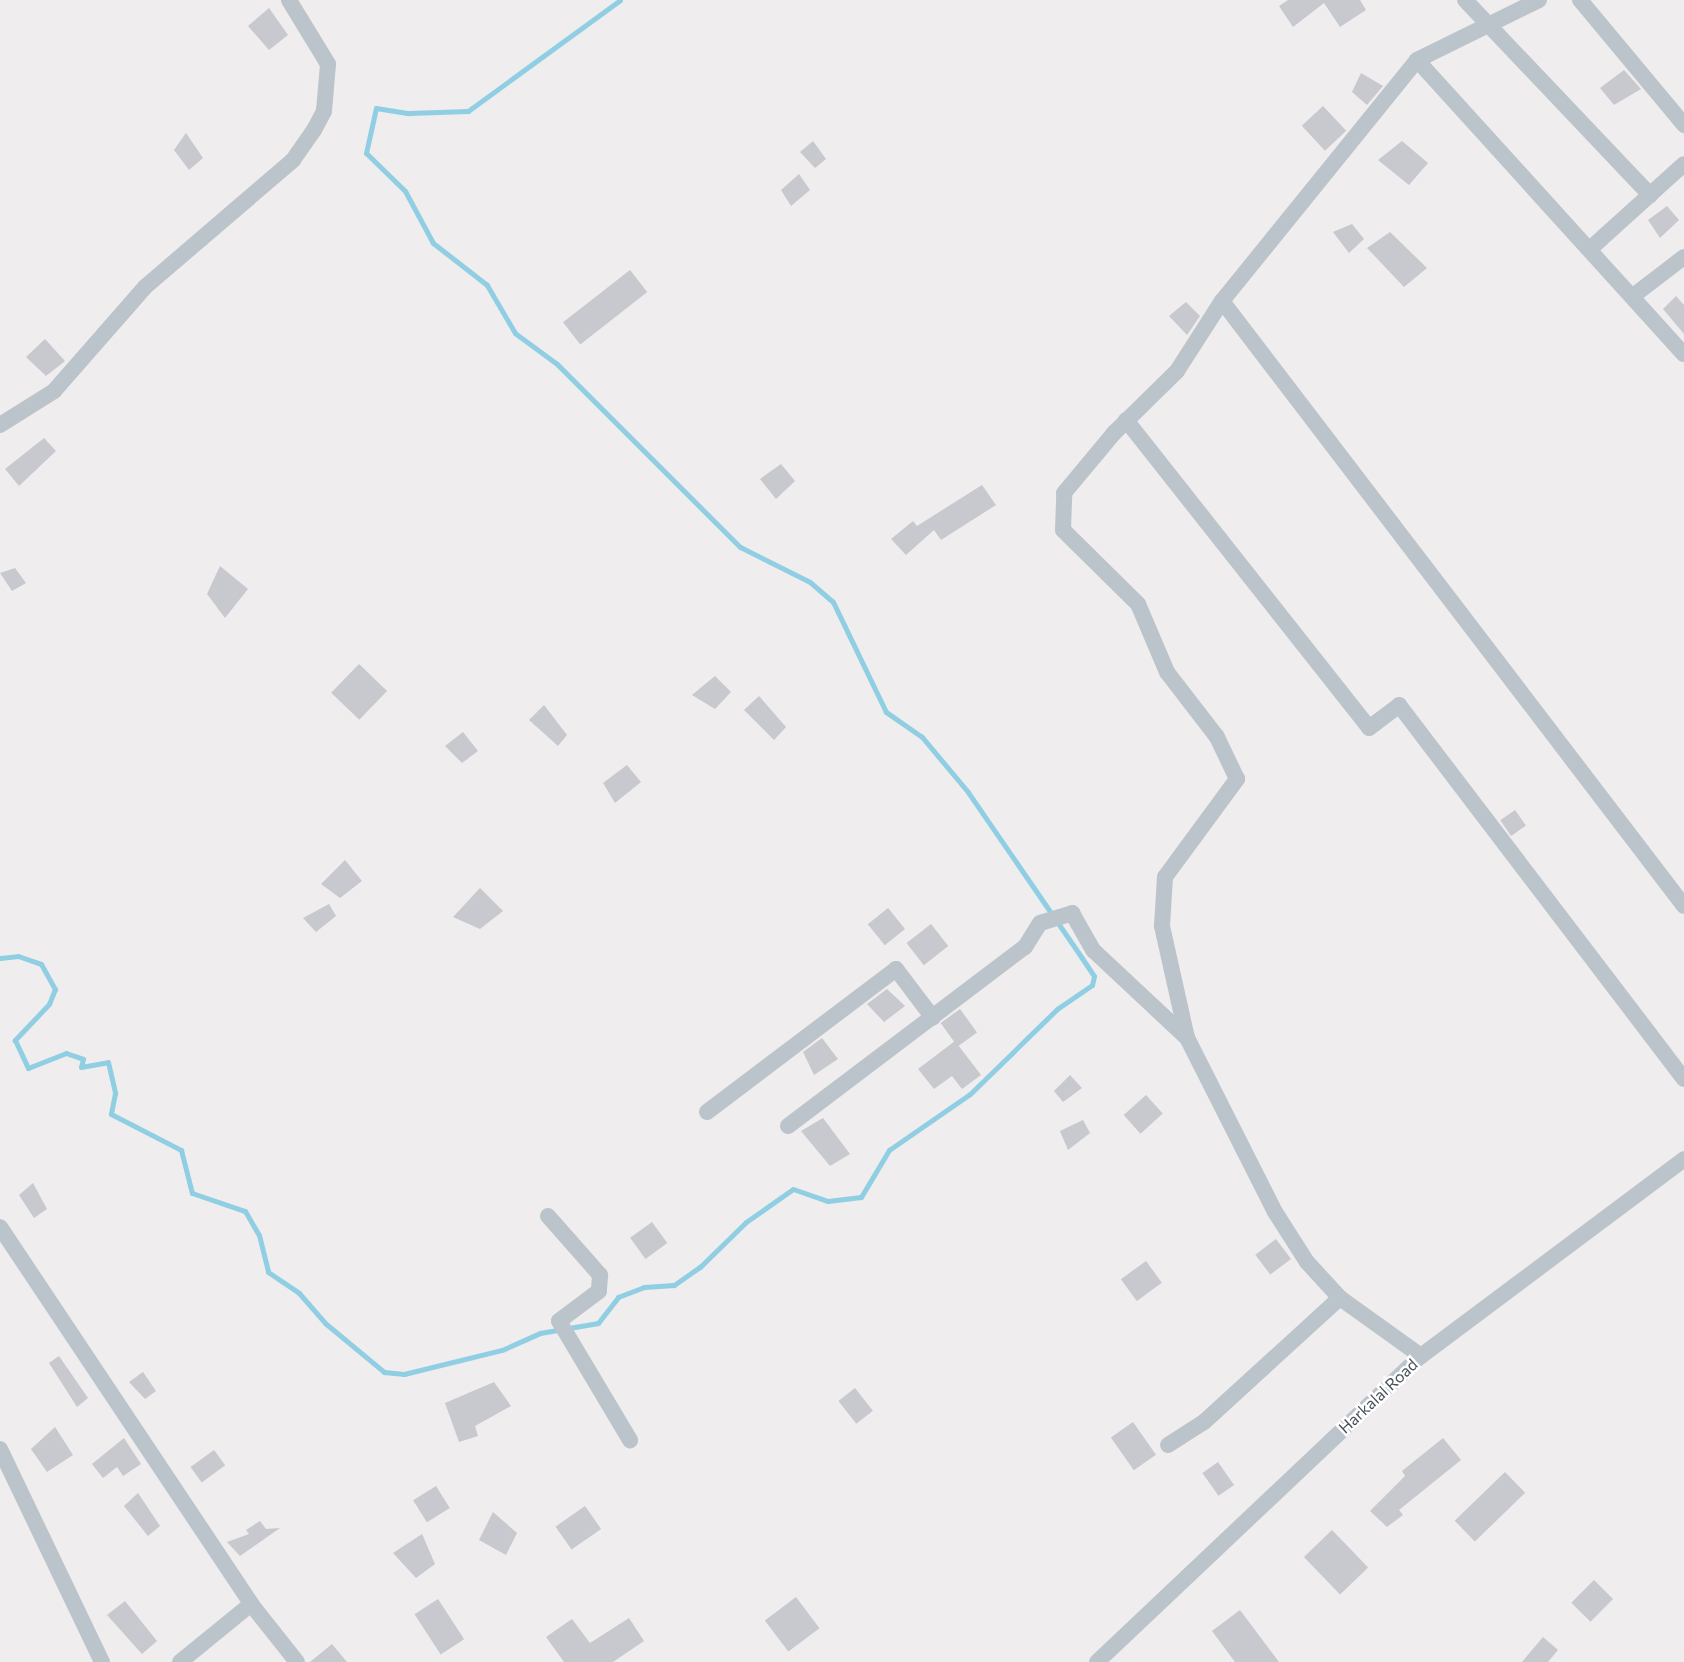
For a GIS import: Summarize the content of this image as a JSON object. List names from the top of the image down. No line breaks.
{"streets":{"street":["Harkalal Road"]}}
